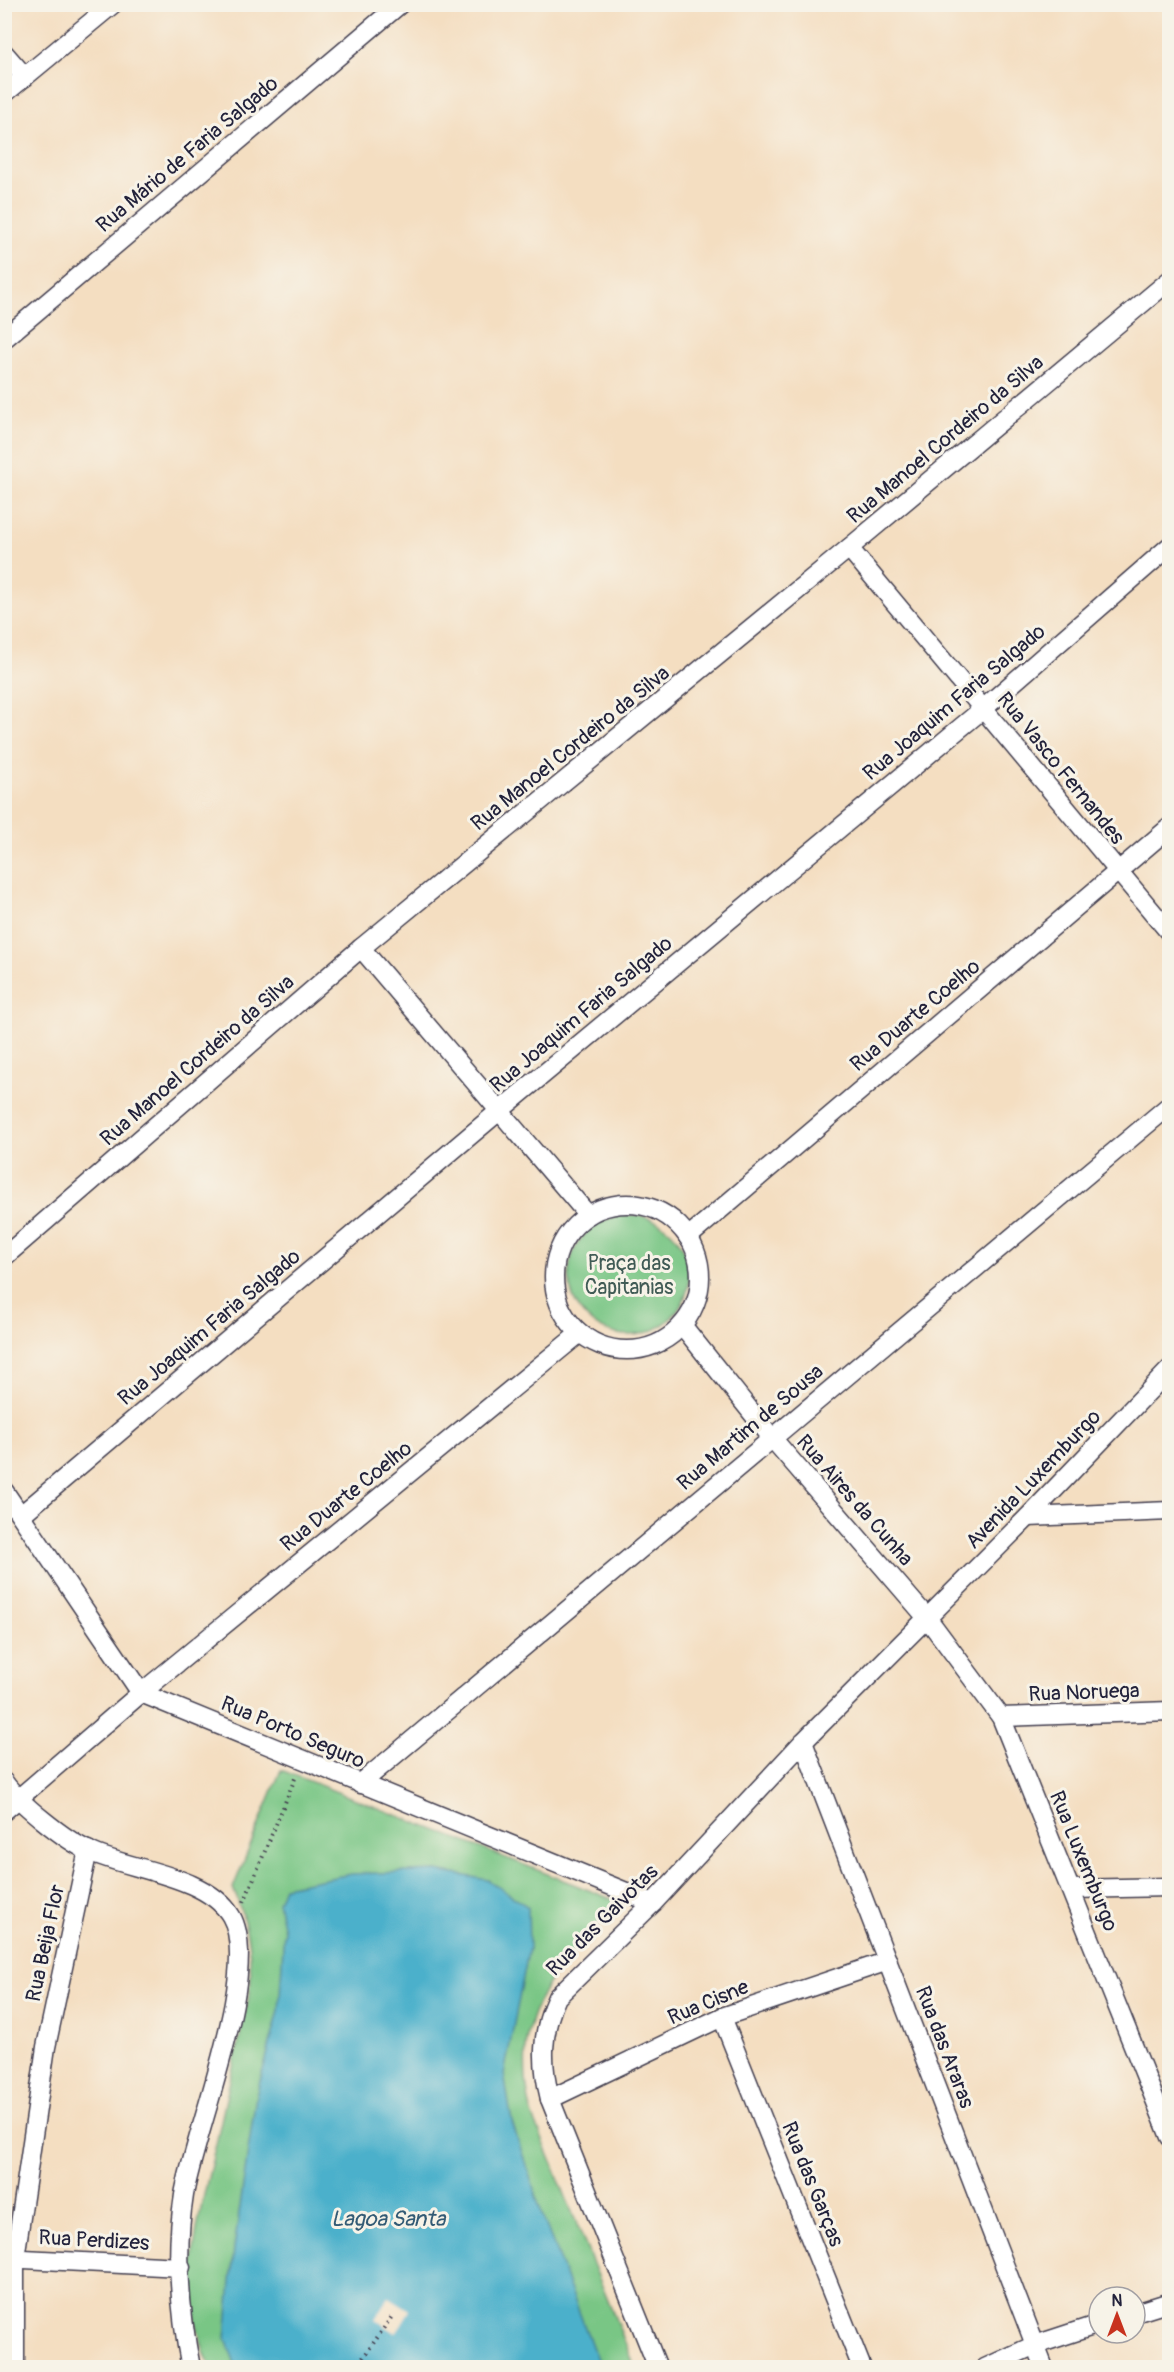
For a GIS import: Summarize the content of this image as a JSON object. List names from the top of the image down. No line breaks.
{"streets":{"street":["Rua Mário de Faria Salgado","Rua Manoel Cordeiro da Silva","Rua Joaquim Faria Salgado","Rua Vasco Fernandes","Rua Duarte Coelho","Rua Martim de Sousa","Avenida Luxemburgo","Rua Aires da Cunha","Rua Noruega","Rua Porto Seguro","Rua Luxemburgo","Rua das Gaivotas","Rua Beija Flor","Rua Cisne","Rua das Araras","Rua das Garças","Rua Perdizes"]},"crossings":[["Rua Manoel Cordeiro da Silva","Rua Vasco Fernandes"],["Rua Joaquim Faria Salgado","Rua Vasco Fernandes"],["Rua Vasco Fernandes","Rua Duarte Coelho"],["Rua Duarte Coelho","Rua Aires da Cunha"],["Rua Duarte Coelho","Rua Porto Seguro"],["Rua Martim de Sousa","Rua Aires da Cunha"],["Rua Martim de Sousa","Rua Porto Seguro"],["Avenida Luxemburgo","Rua Aires da Cunha"],["Avenida Luxemburgo","Rua Luxemburgo"],["Avenida Luxemburgo","Rua das Gaivotas"],["Rua Aires da Cunha","Rua Luxemburgo"],["Rua Aires da Cunha","Rua das Gaivotas"],["Rua Noruega","Rua Luxemburgo"],["Rua Porto Seguro","Rua das Gaivotas"],["Rua Luxemburgo","Rua das Gaivotas"],["Rua das Gaivotas","Rua Cisne"],["Rua das Gaivotas","Rua das Araras"],["Rua Beija Flor","Rua Perdizes"],["Rua Cisne","Rua das Araras"],["Rua Cisne","Rua das Garças"]],"water":["Lagoa Santa"],"parks":["Praça das Capitanias"],"north":"top"}
